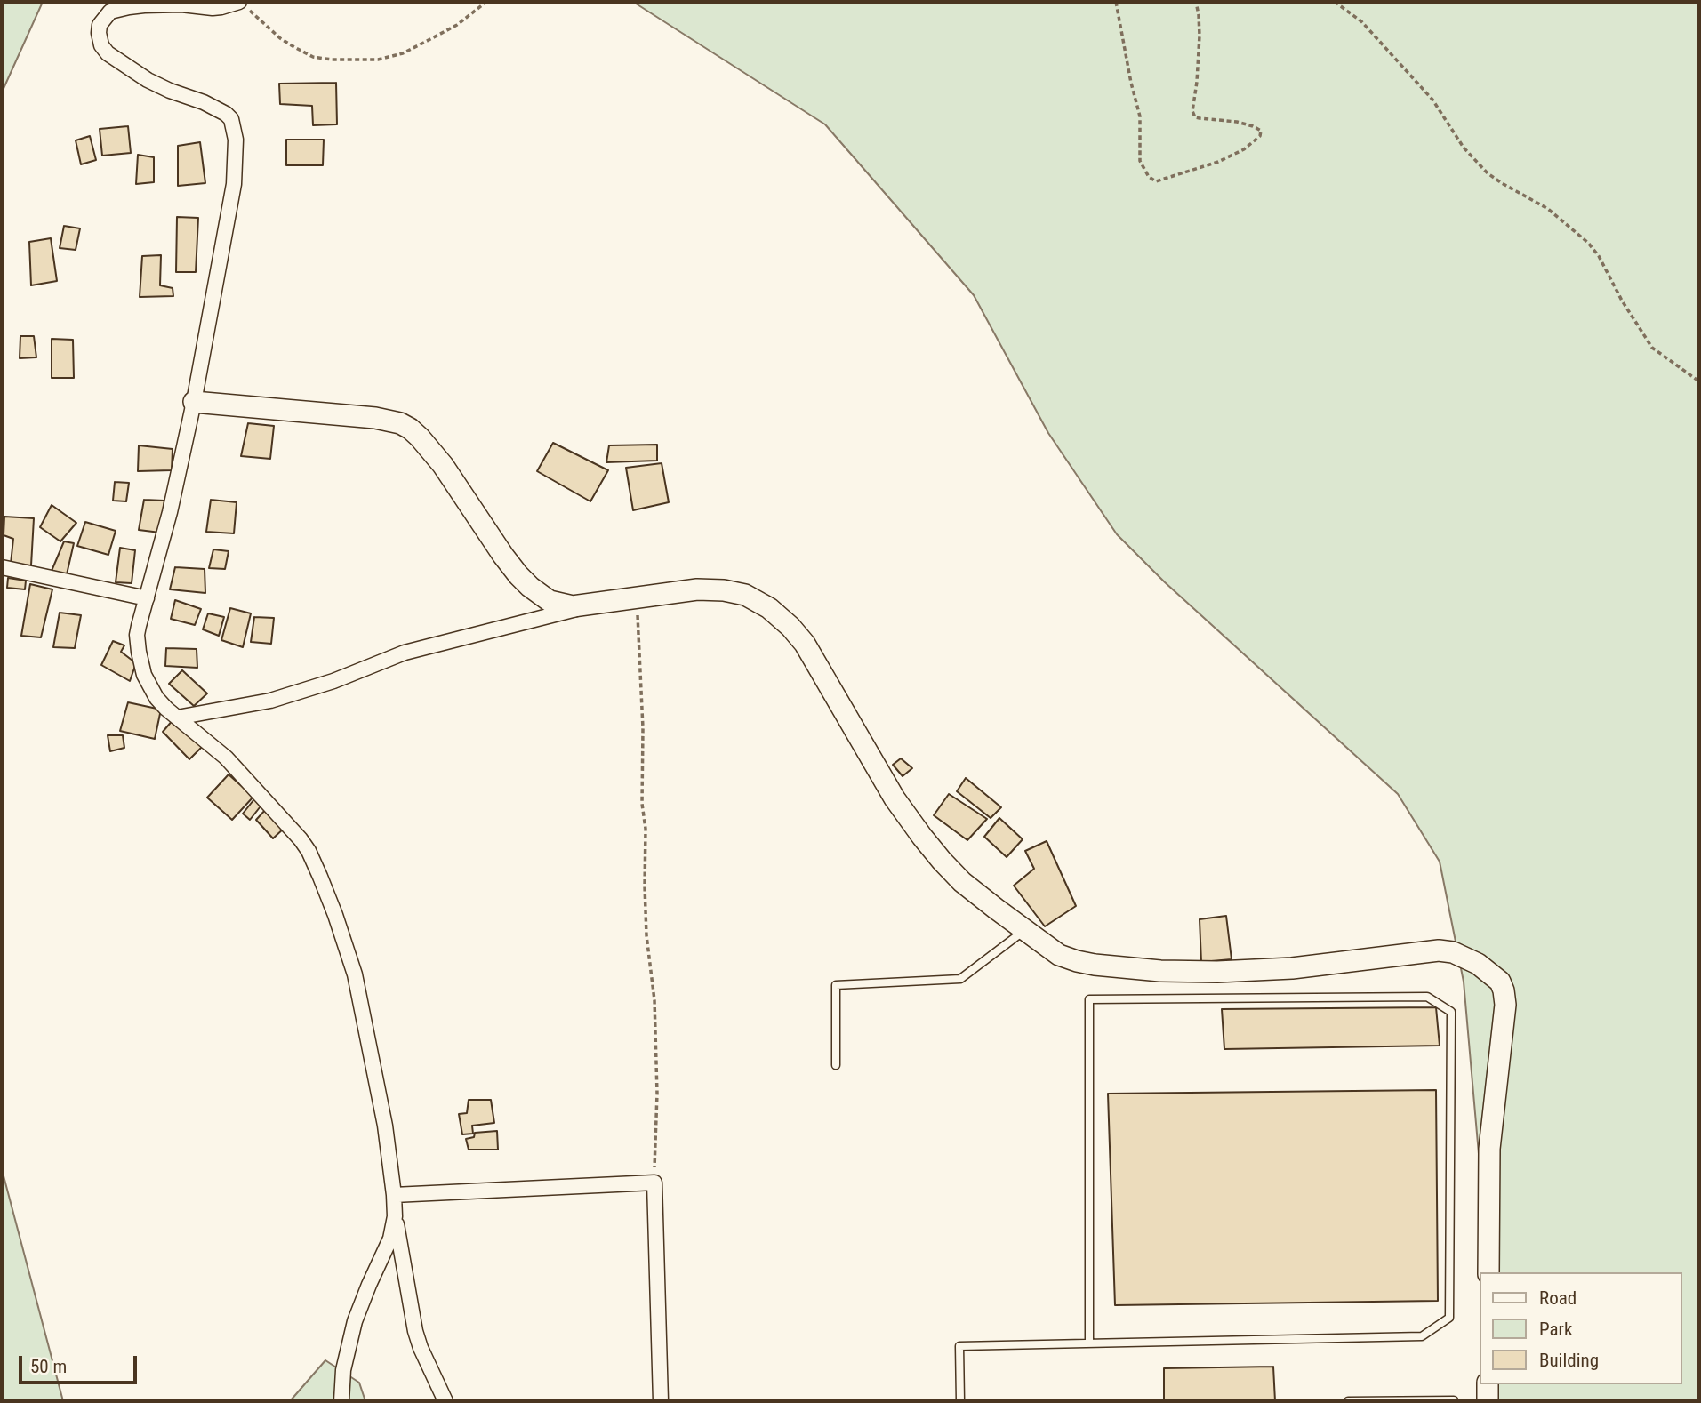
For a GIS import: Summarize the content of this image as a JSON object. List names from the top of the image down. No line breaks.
{"legend":["Road","Park","Building"],"scale_bar":"50 m"}
